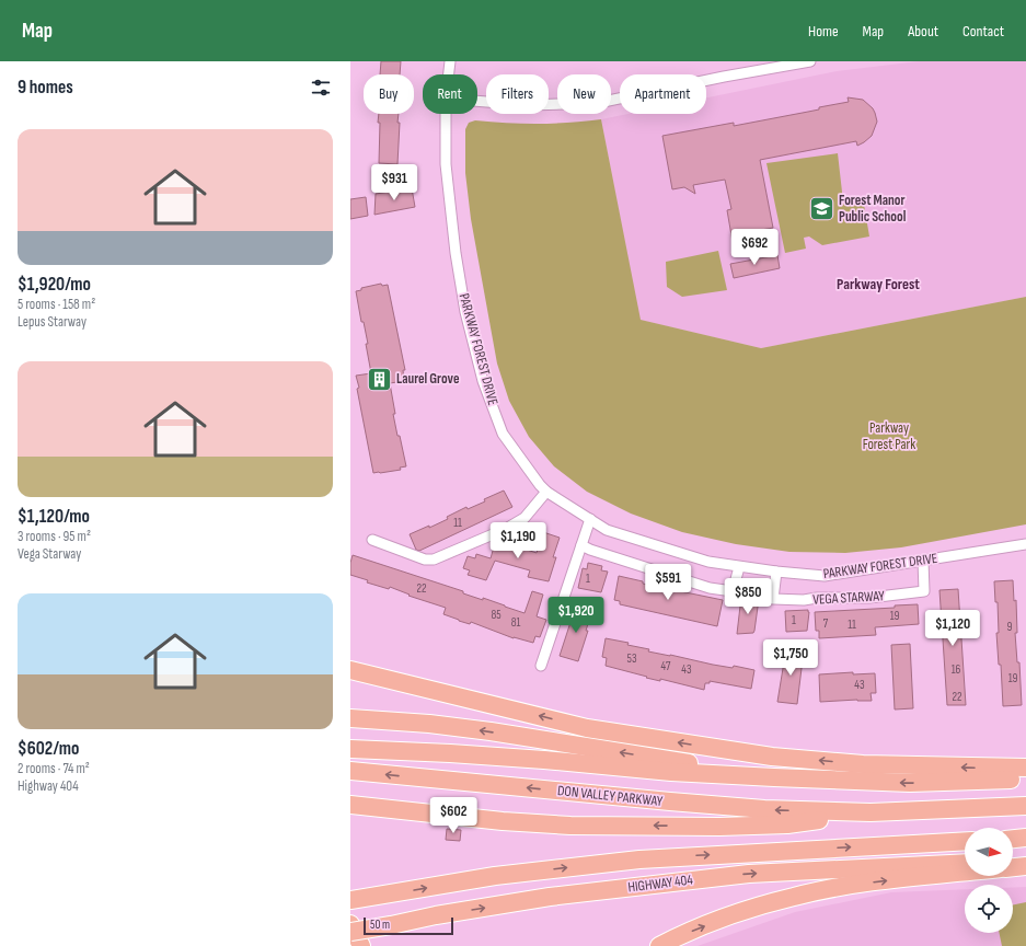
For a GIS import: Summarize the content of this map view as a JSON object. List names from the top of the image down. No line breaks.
{"streets":{"highway":["DON VALLEY PARKWAY","HIGHWAY 404"],"street":["PARKWAY FOREST DRIVE","VEGA STARWAY"]},"crossings":[["PARKWAY FOREST DRIVE","VEGA STARWAY"]],"districts":["Parkway Forest"],"parks":["Parkway Forest Park"],"places":{"school or university":["Forest Manor Public School"],"building":["Laurel Grove"]},"house_numbers":["11","1","22","85","19","1","81","7","11","9","53","47","43","16","19","43","22"],"scale_bar":"50 m","north":"right","page":{"header":"Map","nav":["Home","Map","About","Contact"],"heading":"9 homes","chip":["Buy","Rent","Filters","New","Apartment"],"list":[{"name":"$1,920/mo","note":"5 rooms · 158 m² · Lepus Starway"},{"name":"$1,120/mo","note":"3 rooms · 95 m² · Vega Starway"},{"name":"$602/mo","note":"2 rooms · 74 m² · Highway 404"}],"price":["$931","$692","$1,190","$591","$850","$1,920","$1,120","$1,750","$602"],"scale":"50 m"}}
